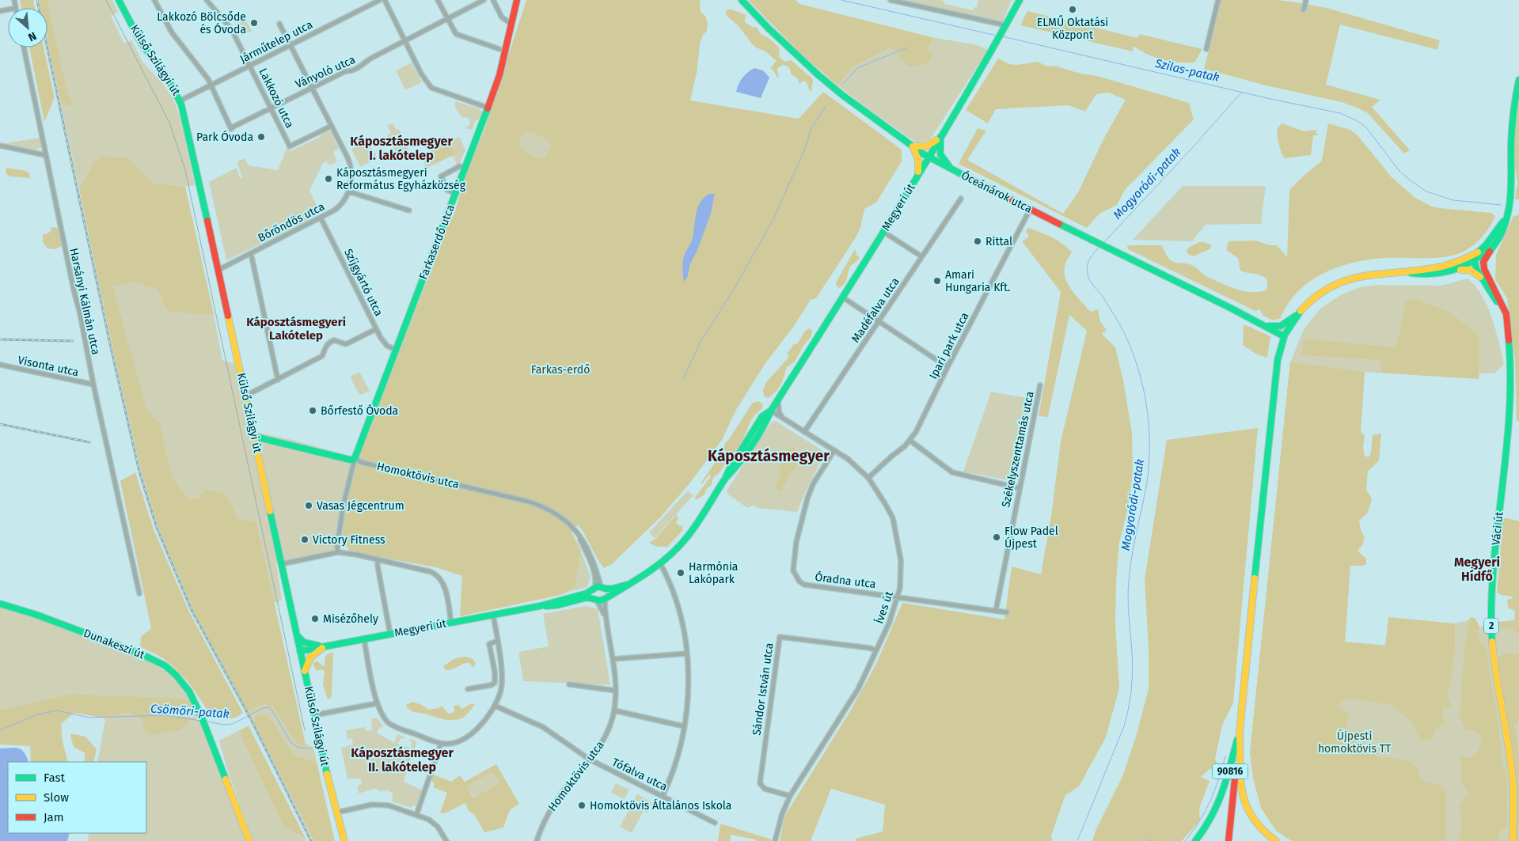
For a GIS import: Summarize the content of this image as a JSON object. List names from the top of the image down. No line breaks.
{"streets":{"main road":["Külső Szilágyi út","Óceánárok utca","Megyeri út","Farkaserdő utca","Homoktövis utca","Váci út","2","Dunakeszi út","90816"],"street":["Járműtelep utca","Ványoló utca","Lakkozó utca","Bőröndös utca","Szíjgyártó utca","Harsányi Kálmán utca","Madéfalva utca","Ipari park utca","Visonta utca","Székelyszenttamás utca","Óradna utca","Íves út","Sándor István utca","Tófalva utca"]},"crossings":[["Járműtelep utca","Külső Szilágyi út"],["Járműtelep utca","Ványoló utca"],["Járműtelep utca","Lakkozó utca"],["Járműtelep utca","Bőröndös utca"],["Külső Szilágyi út","Megyeri út"],["Külső Szilágyi út","Bőröndös utca"],["Külső Szilágyi út","Homoktövis utca"],["Ványoló utca","Lakkozó utca"],["Ványoló utca","Bőröndös utca"],["Lakkozó utca","Bőröndös utca"],["Óceánárok utca","Megyeri út"],["Óceánárok utca","Ipari park utca"],["Megyeri út","Homoktövis utca"],["Megyeri út","Íves út"],["Bőröndös utca","Szíjgyártó utca"],["Farkaserdő utca","Szíjgyártó utca"],["Farkaserdő utca","Homoktövis utca"],["Harsányi Kálmán utca","Visonta utca"],["Madéfalva utca","Íves út"],["Ipari park utca","Íves út"],["Székelyszenttamás utca","Óradna utca"],["Homoktövis utca","Tófalva utca"],["Óradna utca","Íves út"],["Íves út","Sándor István utca"]],"districts":["Káposztásmegyer I. lakótelep","Káposztásmegyeri Lakótelep","Káposztásmegyer","Megyeri Hídfő","Káposztásmegyer II. lakótelep"],"water":["Szilas-patak","Mogyoródi-patak","Csömöri-patak"],"parks":["Farkas-erdő","Újpesti homoktövis TT"],"places":["ELMŰ Oktatási Központ","Lakkozó Bölcsőde és Óvoda","Park Óvoda","Káposztásmegyeri Református Egyházközség","Rittal","Amari Hungaria Kft.","Bőrfestő Óvoda","Vasas Jégcentrum","Flow Padel Újpest","Victory Fitness","Harmónia Lakópark","Misézőhely","Homoktövis Általános Iskola"],"legend":["Fast","Slow","Jam"],"north":"bottom right"}
